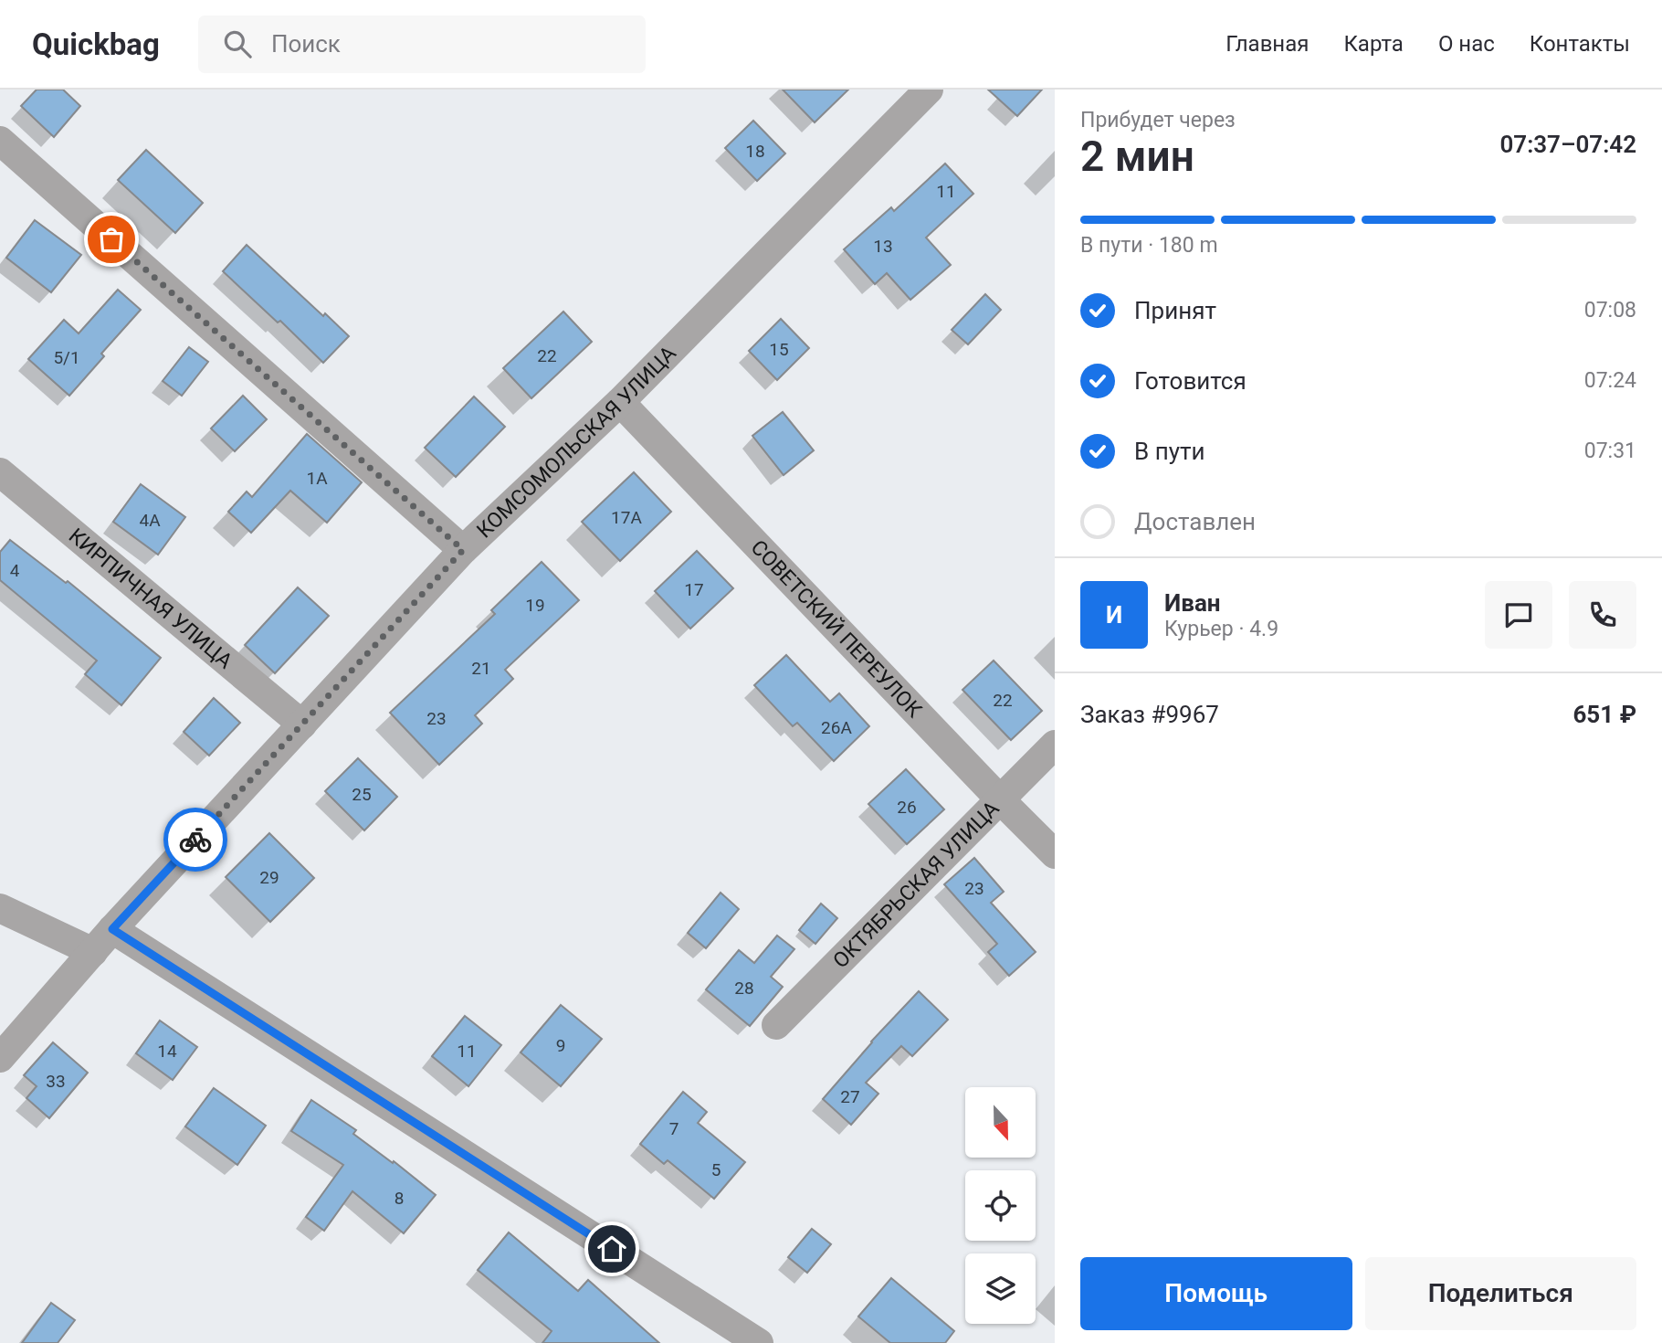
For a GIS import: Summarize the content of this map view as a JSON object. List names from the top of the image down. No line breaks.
{"streets":{"street":["КОМСОМОЛЬСКАЯ УЛИЦА","КИРПИЧНАЯ УЛИЦА","СОВЕТСКИЙ ПЕРЕУЛОК","ОКТЯБРЬСКАЯ УЛИЦА"]},"crossings":[["КОМСОМОЛЬСКАЯ УЛИЦА","КИРПИЧНАЯ УЛИЦА"],["КОМСОМОЛЬСКАЯ УЛИЦА","СОВЕТСКИЙ ПЕРЕУЛОК"],["СОВЕТСКИЙ ПЕРЕУЛОК","ОКТЯБРЬСКАЯ УЛИЦА"]],"house_numbers":["18","11","13","15","22","5/1","1А","17А","4А","4","17","19","21","22","23","26А","25","26","29","23","28","9","14","11","33","27","7","5","8"],"north":"bottom","page":{"header":"Quickbag","search":"Поиск","nav":["Главная","Карта","О нас","Контакты"],"heading":["2 мин","Прибудет через","07:37–07:42"],"panel":["Иван","Курьер · 4.9","Заказ #9967","651 ₽"],"bar":"В пути · 180 m","list":[["Принят","07:08"],["Готовится","07:24"],["В пути","07:31"],"Доставлен"],"round":"И","buttons":["Помощь","Поделиться"]}}
